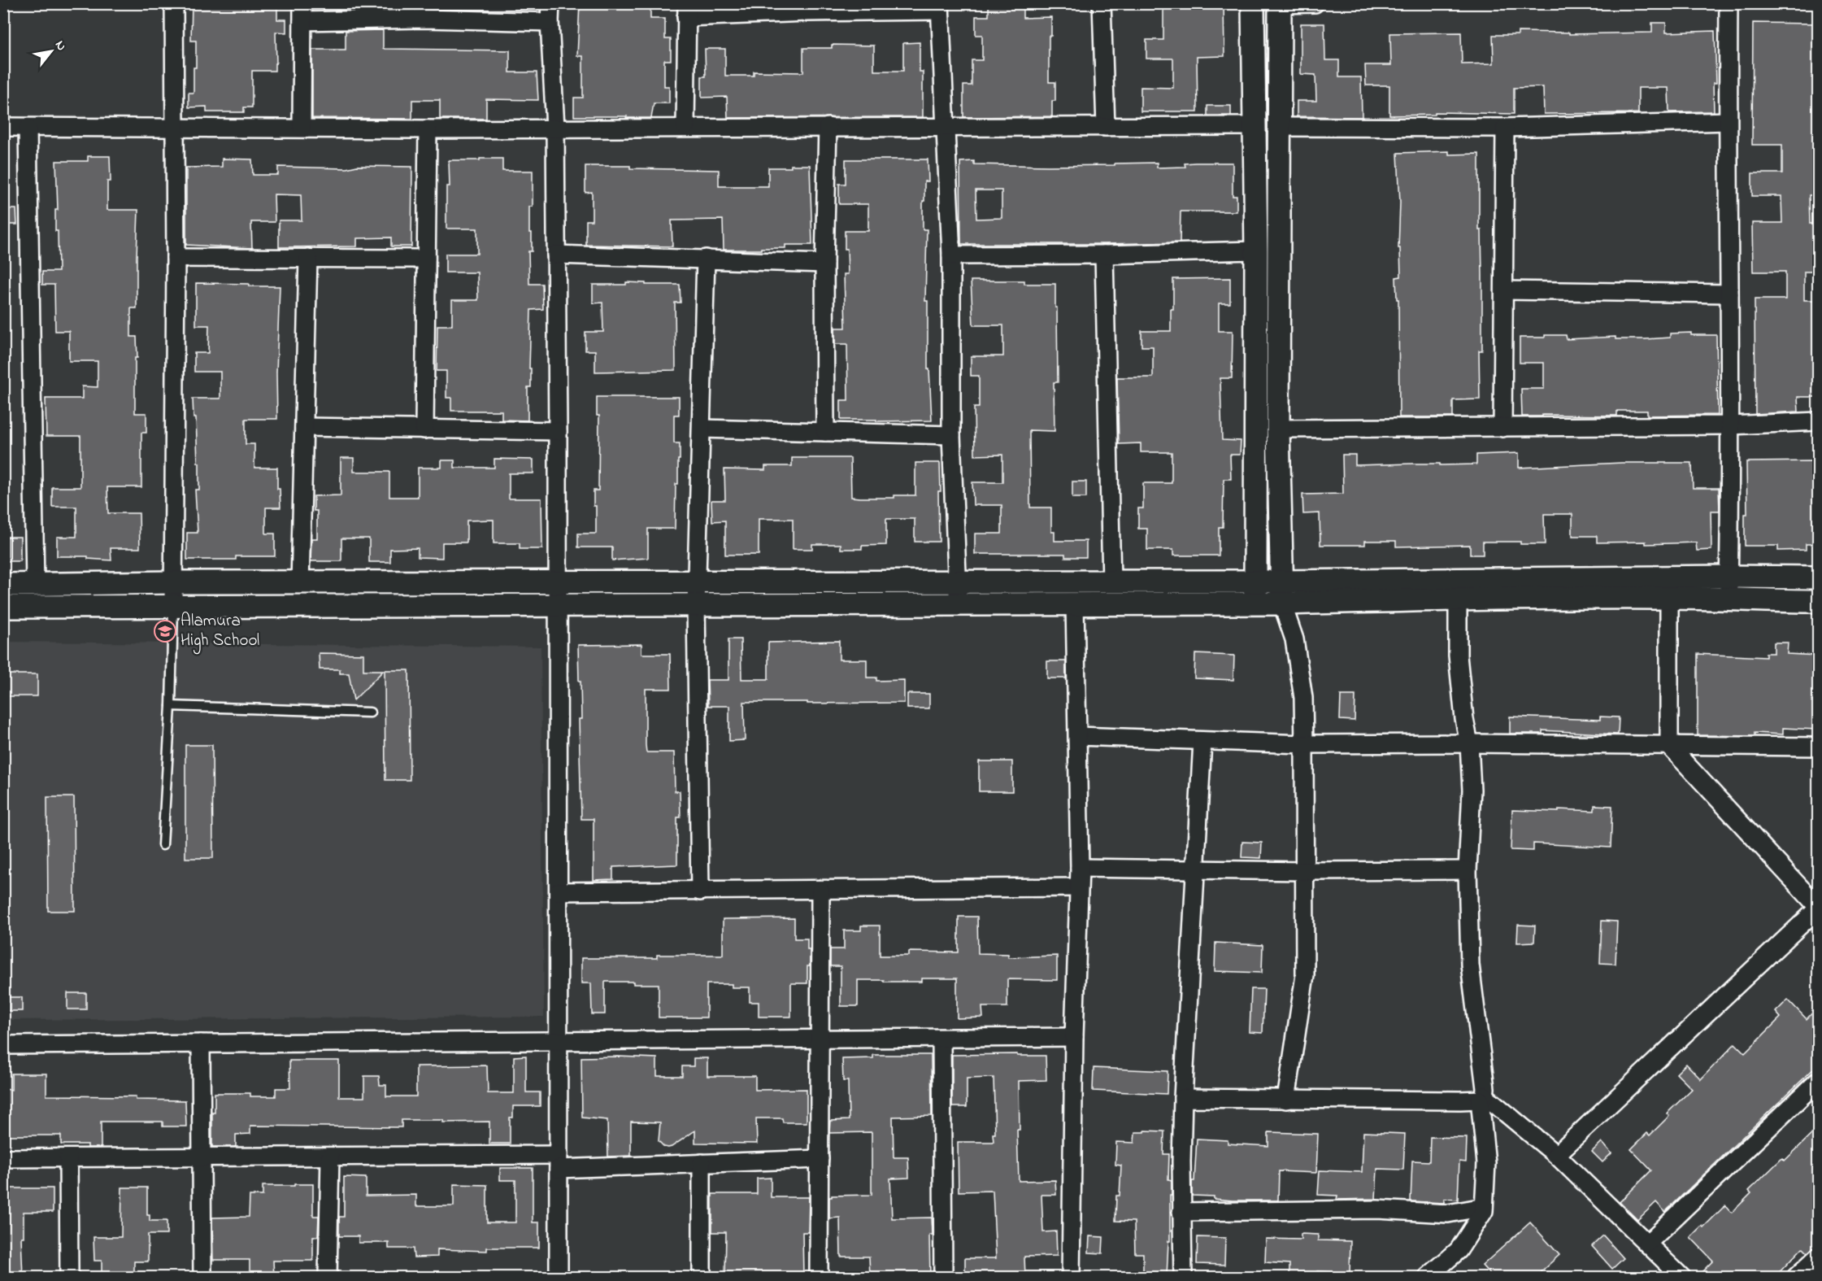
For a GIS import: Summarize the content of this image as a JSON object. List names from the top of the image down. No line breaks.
{"places":{"school or university":["Alamura High School"]},"north":"top right"}
